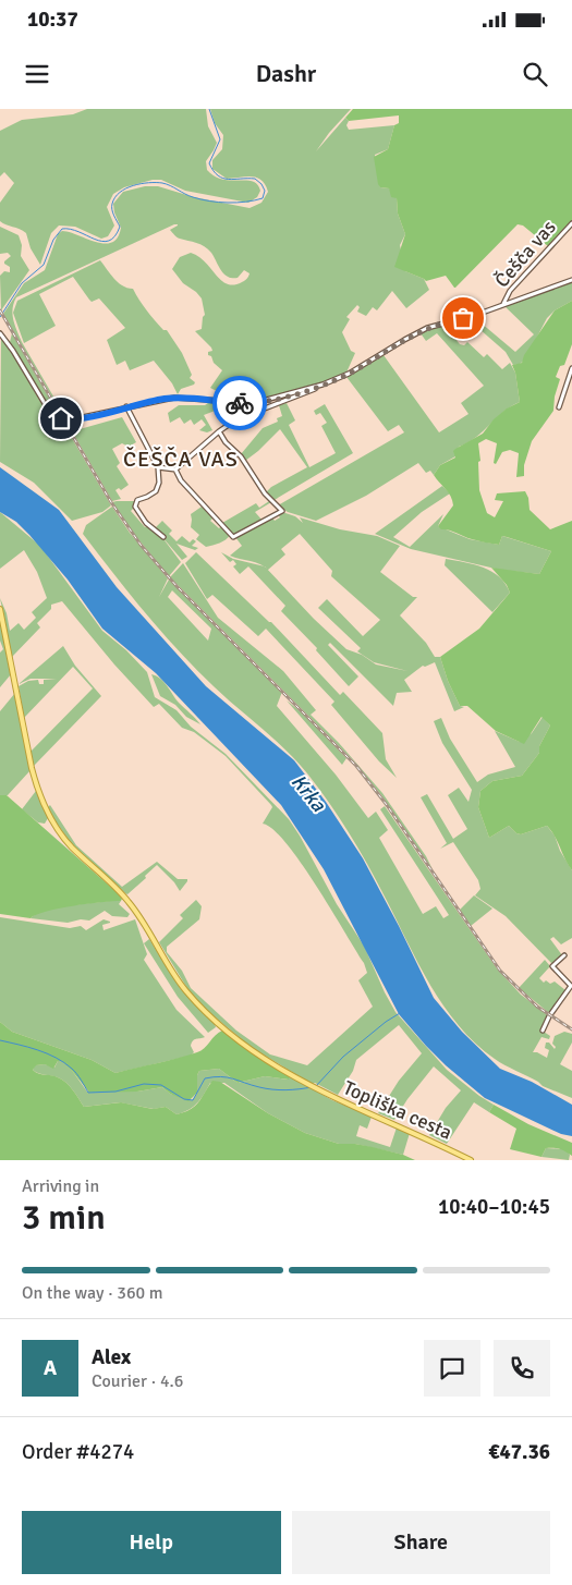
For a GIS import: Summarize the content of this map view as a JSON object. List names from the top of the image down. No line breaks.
{"streets":{"main road":["Topliška cesta"],"street":["Češča vas"]},"districts":["ČEŠČA VAS"],"water":["Krka"],"page":{"status":"10:37","header":"Dashr","heading":["3 min","Arriving in","10:40–10:45"],"panel":["Alex","Courier · 4.6","Order #4274","€47.36"],"bar":"On the way · 360 m","round":"A","buttons":["Help","Share"]}}
